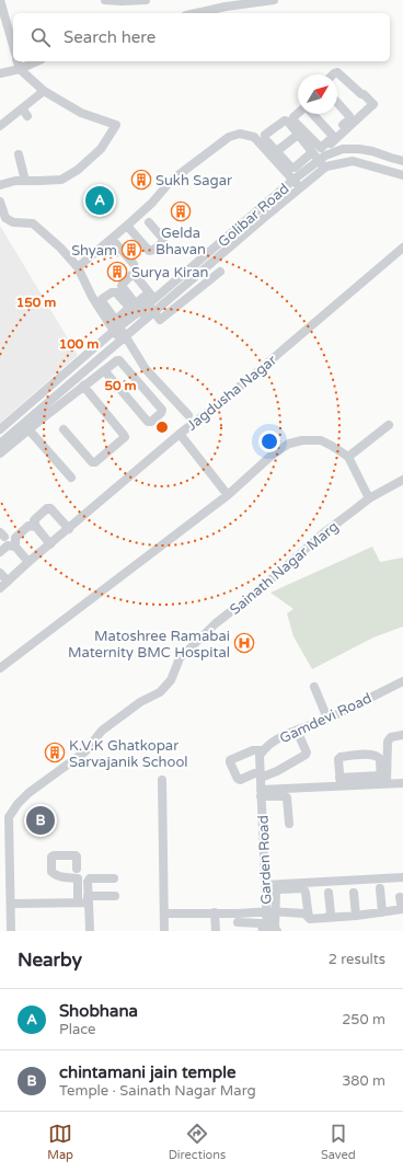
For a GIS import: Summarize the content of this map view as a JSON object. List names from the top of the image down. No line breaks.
{"streets":{"street":["Golibar Road","Jagdusha Nagar","Sainath Nagar Marg","Gamdevi Road","Garden Road"]},"crossings":[["Gamdevi Road","Garden Road"]],"places":{"building":["Sukh Sagar","Gelda Bhavan","Shyam","Surya Kiran","K.V.K Ghatkopar Sarvajanik School"],"hospital":["Matoshree Ramabai Maternity BMC Hospital"]},"north":"top right","page":{"search":"Search here","pins":["A","B"],"heading":["Nearby","2 results"],"list":[{"mark":"A","name":"Shobhana","note":"Place","value":"250 m"},{"mark":"B","name":"chintamani jain temple","note":"Temple · Sainath Nagar Marg","value":"380 m"}],"nav":["Map","Directions","Saved"]},"rings":["150 m","100 m","50 m"]}
